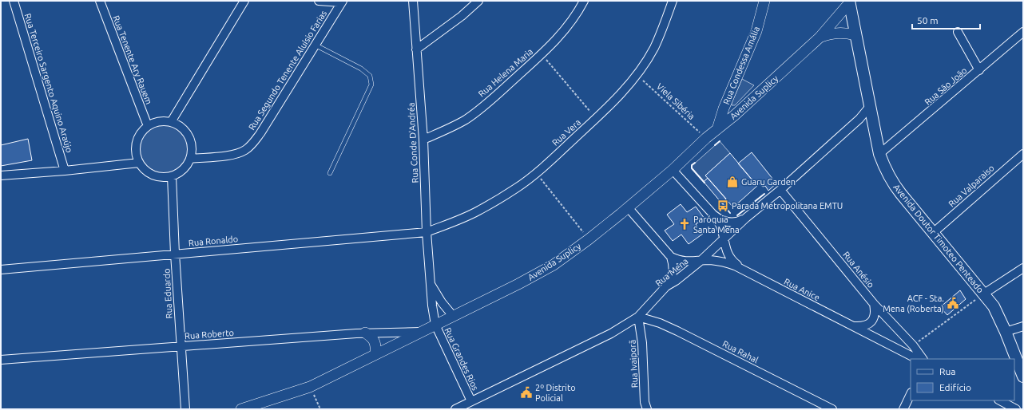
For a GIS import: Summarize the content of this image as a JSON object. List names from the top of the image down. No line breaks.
{"streets":{"main road":["Avenida Doutor Timoteo Penteado"],"street":["Rua Tenente Ary Rauem","Rua Condessa Amália","Rua Segundo Tenente Aluísio Farias","Rua Helena Maria","Rua Terceiro Sargento Aquino Araújo","Rua São João","Avenida Suplicy","Rua Vera","Rua Conde D'Andréa","Rua Valparaiso","Rua Ronaldo","Rua Anésio","Rua Mena","Rua Anice","Rua Eduardo","Rua Roberto","Rua Rahal","Rua Grandes Rios","Rua Ivaiporã"],"path":["Viela Sibéria"]},"crossings":[["Rua Tenente Ary Rauem","Rua Segundo Tenente Aluísio Farias"],["Rua Tenente Ary Rauem","Rua Eduardo"],["Rua Condessa Amália","Avenida Suplicy"],["Rua Segundo Tenente Aluísio Farias","Rua Eduardo"],["Rua Helena Maria","Rua Conde D'Andréa"],["Rua São João","Avenida Doutor Timoteo Penteado"],["Avenida Suplicy","Viela Sibéria"],["Avenida Suplicy","Rua Conde D'Andréa"],["Avenida Suplicy","Avenida Doutor Timoteo Penteado"],["Avenida Suplicy","Rua Roberto"],["Avenida Suplicy","Rua Grandes Rios"],["Viela Sibéria","Rua Vera"],["Rua Vera","Rua Conde D'Andréa"],["Rua Vera","Rua Ronaldo"],["Rua Conde D'Andréa","Rua Ronaldo"],["Rua Conde D'Andréa","Rua Grandes Rios"],["Rua Valparaiso","Avenida Doutor Timoteo Penteado"],["Avenida Doutor Timoteo Penteado","Rua Mena"],["Rua Ronaldo","Rua Eduardo"],["Rua Anésio","Rua Mena"],["Rua Mena","Rua Anice"],["Rua Mena","Rua Rahal"],["Rua Mena","Rua Grandes Rios"],["Rua Mena","Rua Ivaiporã"],["Rua Eduardo","Rua Roberto"],["Rua Rahal","Rua Ivaiporã"]],"places":{"shop":["Guaru Garden"],"bus stop":["Parada Metropolitana EMTU"],"church":["Paróquia Santa Mena"],"public building":["ACF - Sta. Mena (Roberta)","2º Distrito Policial"]},"legend":["Rua","Edifício"],"scale_bar":"50 m"}
